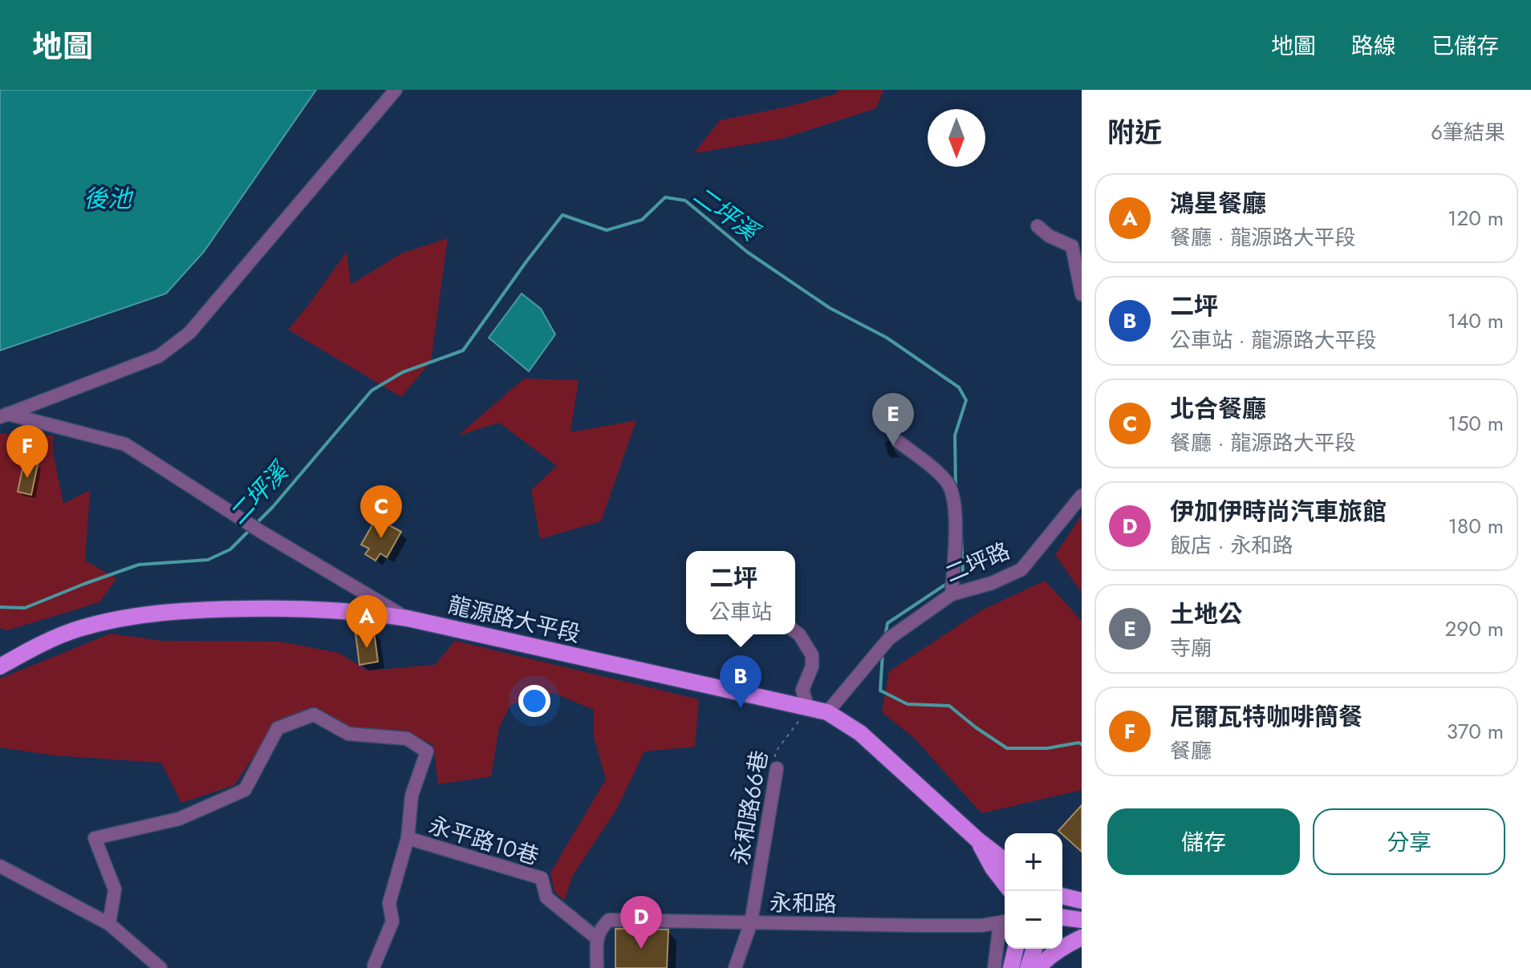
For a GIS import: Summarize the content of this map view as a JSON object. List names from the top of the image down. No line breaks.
{"streets":{"main road":["龍源路大平段"],"street":["二坪路","永和路66巷","永平路10巷","永和路"]},"crossings":[["二坪路","龍源路大平段"],["龍源路大平段","永和路66巷"],["永和路66巷","永和路"],["永平路10巷","永和路"]],"water":["後池","二坪溪"],"north":"bottom","page":{"header":"地圖","nav":["地圖","路線","已儲存"],"heading":["附近","6筆結果"],"list":[{"mark":"A","name":"鴻星餐廳","note":"餐廳 · 龍源路大平段","value":"120 m"},{"mark":"B","name":"二坪","note":"公車站 · 龍源路大平段","value":"140 m"},{"mark":"C","name":"北合餐廳","note":"餐廳 · 龍源路大平段","value":"150 m"},{"mark":"D","name":"伊加伊時尚汽車旅館","note":"飯店 · 永和路","value":"180 m"},{"mark":"E","name":"土地公","note":"寺廟","value":"290 m"},{"mark":"F","name":"尼爾瓦特咖啡簡餐","note":"餐廳","value":"370 m"}],"pins":["E","F","C","A","B","D"],"popup":["二坪","公車站"],"buttons":["儲存","分享"],"map_buttons":["+","−"]}}
